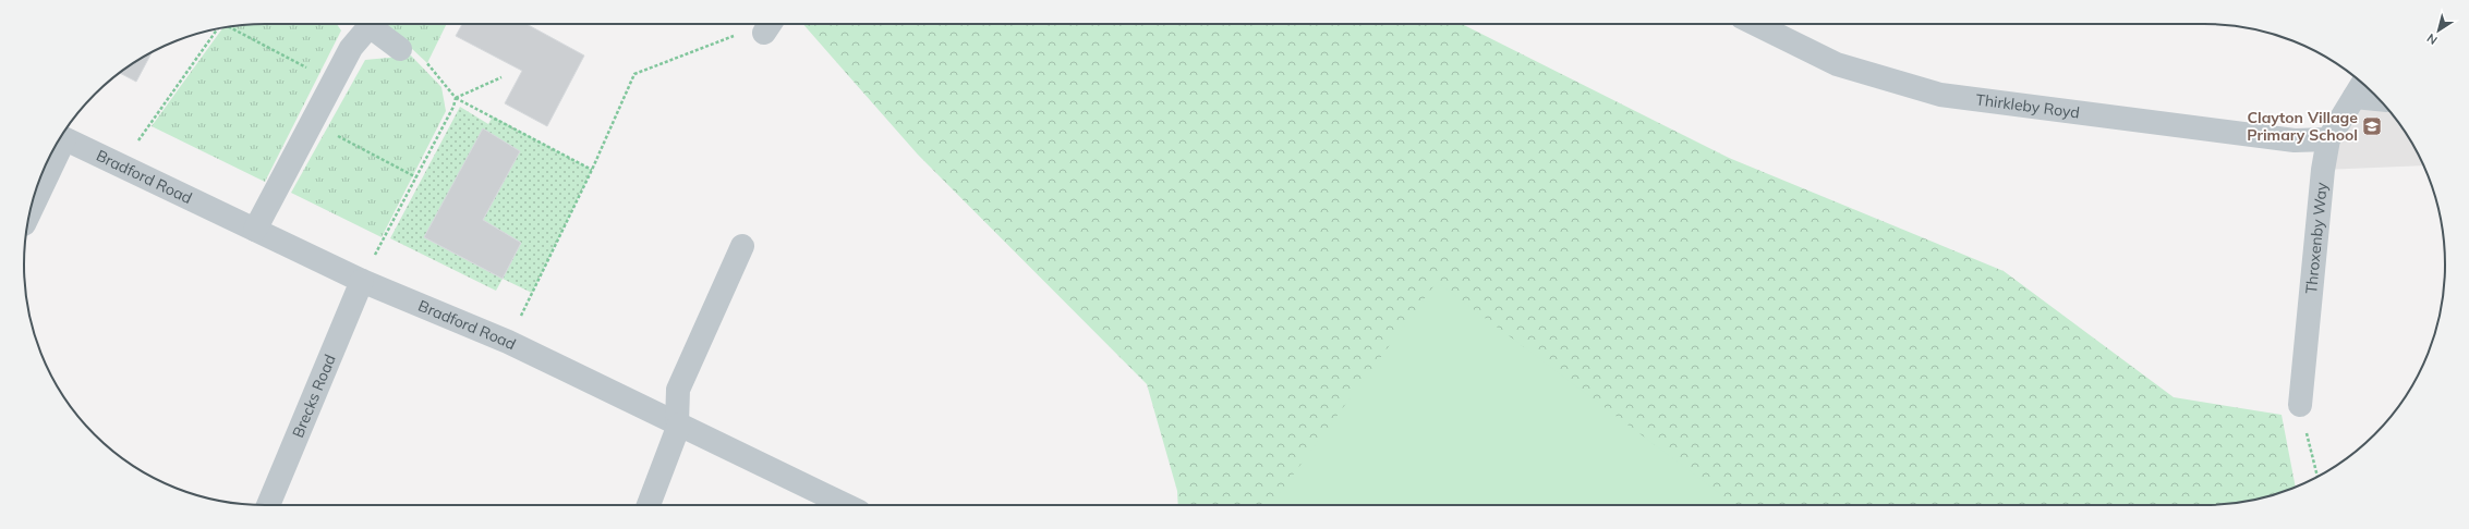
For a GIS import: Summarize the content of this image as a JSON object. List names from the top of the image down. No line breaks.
{"streets":{"street":["Thirkleby Royd","Bradford Road","Throxenby Way","Brecks Road"]},"crossings":[["Thirkleby Royd","Throxenby Way"],["Bradford Road","Brecks Road"]],"places":{"school or university":["Clayton Village Primary School"]},"north":"bottom left"}
